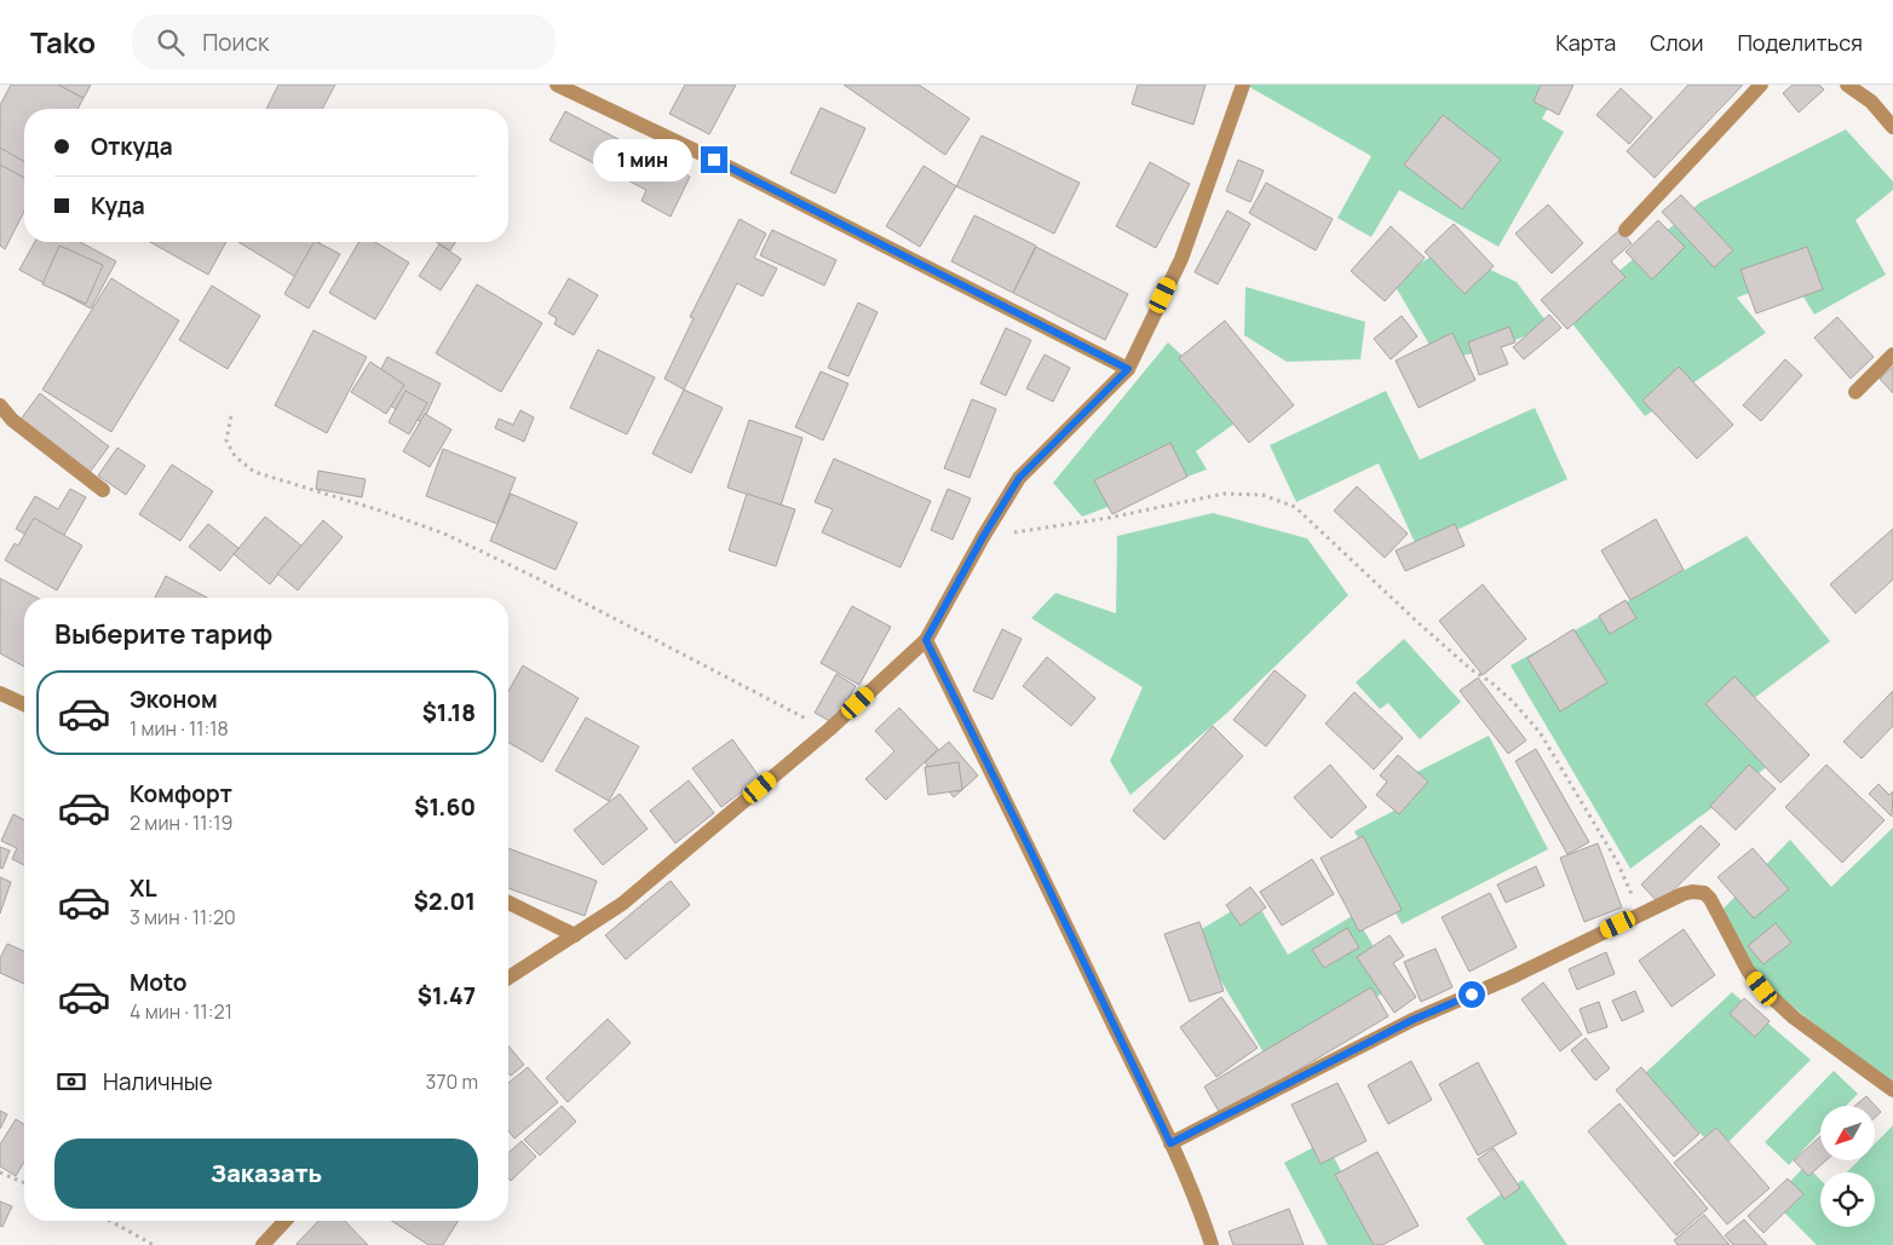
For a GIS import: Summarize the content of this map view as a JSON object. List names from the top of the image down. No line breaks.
{"north":"bottom left","page":{"header":"Tako","search":"Поиск","nav":["Карта","Слои","Поделиться"],"banner":["Откуда","Куда"],"bubble":"1 мин","heading":"Выберите тариф","list":[{"name":"Эконом","note":"1 мин · 11:18","value":"$1.18"},{"name":"Комфорт","note":"2 мин · 11:19","value":"$1.60"},{"name":"XL","note":"3 мин · 11:20","value":"$2.01"},{"name":"Moto","note":"4 мин · 11:21","value":"$1.47"}],"pay":["Наличные","370 m"],"buttons":"Заказать"}}
